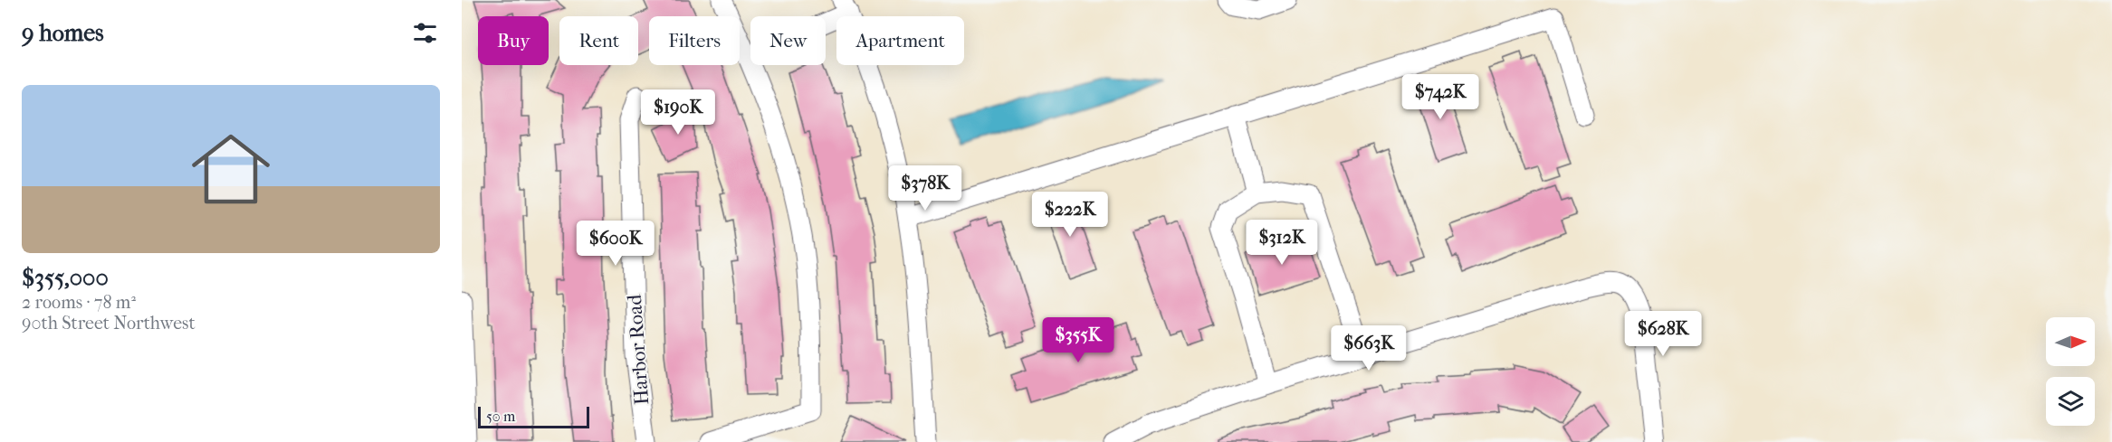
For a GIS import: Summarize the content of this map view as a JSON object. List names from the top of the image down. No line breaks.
{"streets":{"street":["Harbor Road"]},"scale_bar":"50 m","north":"right","page":{"heading":"9 homes","chip":["Buy","Rent","Filters","New","Apartment"],"list":[{"name":"$355,000","note":"2 rooms · 78 m² · 90th Street Northwest"}],"price":["$742K","$190K","$378K","$222K","$312K","$600K","$628K","$355K","$663K"],"scale":"50 m"}}
